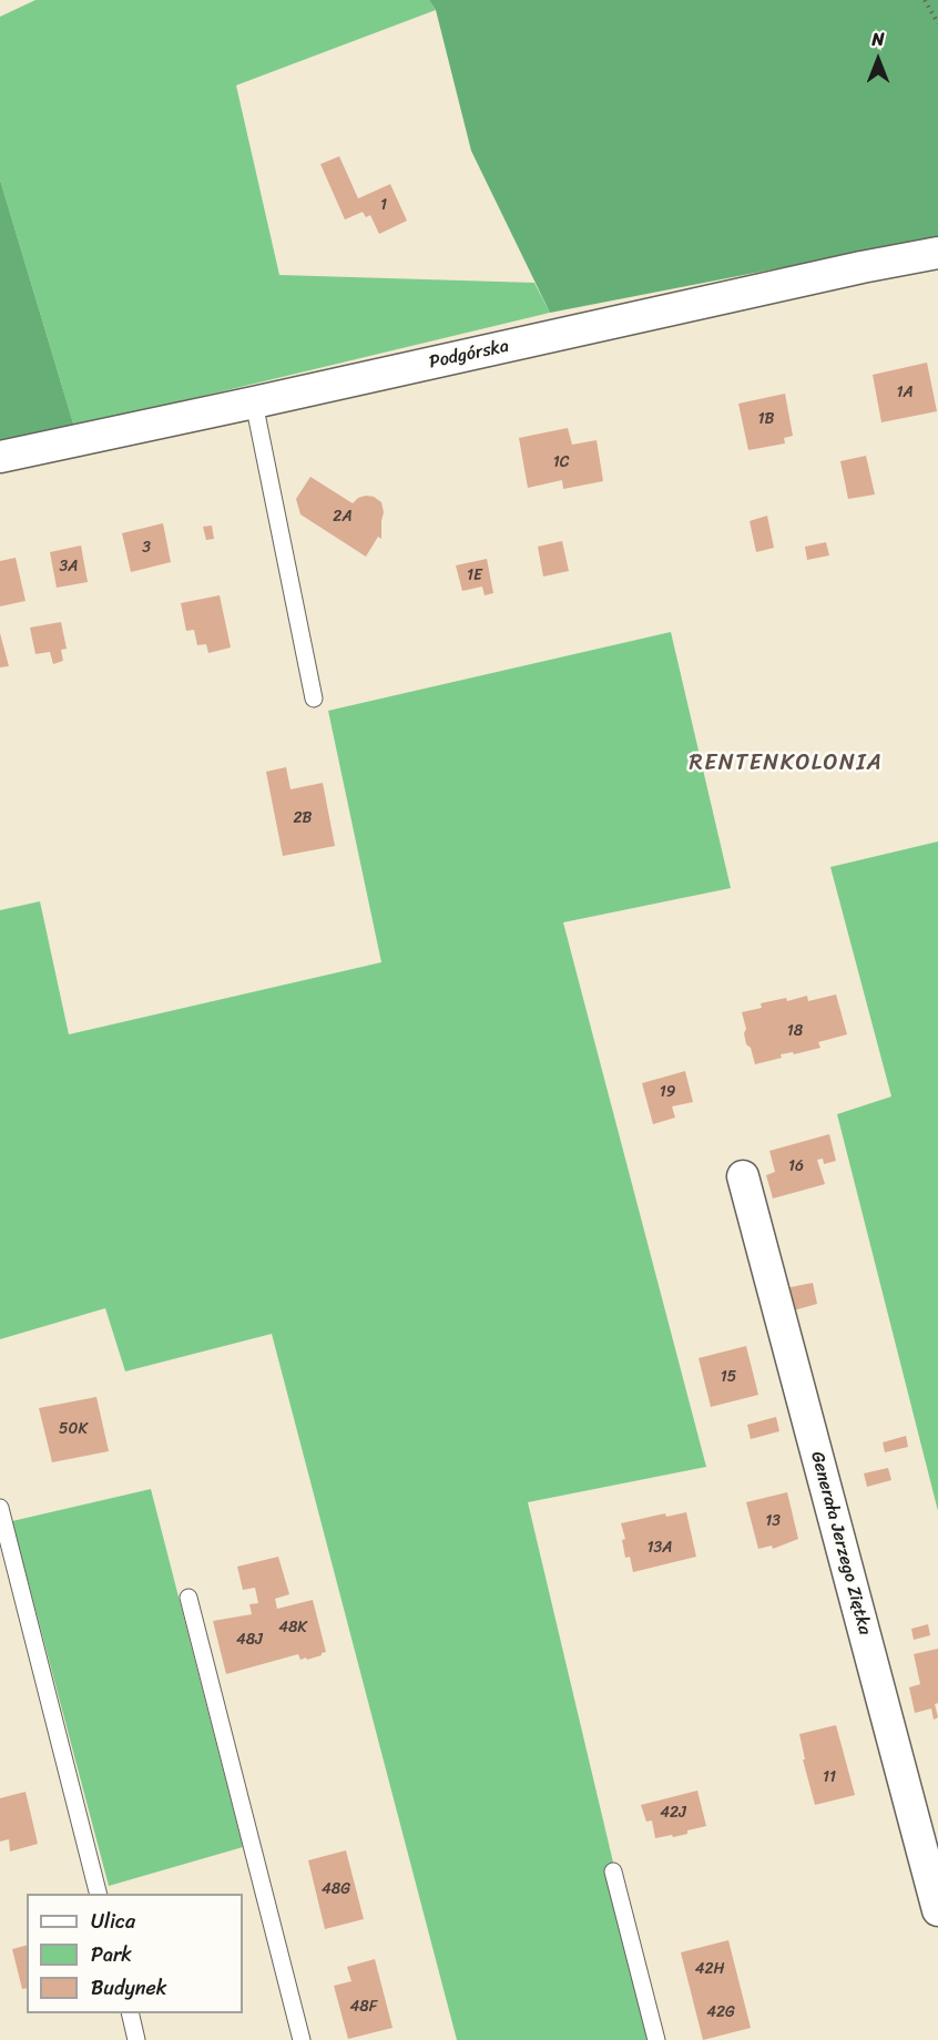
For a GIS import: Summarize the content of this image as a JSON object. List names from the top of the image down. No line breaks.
{"streets":{"street":["Podgórska","Generała Jerzego Ziętka"]},"districts":["RENTENKOLONIA"],"house_numbers":["1","1A","1B","1C","2A","3","3A","1E","2B","18","19","16","15","50K","13","13A","48K","48J","11","42J","48G","42H","48F","42G"],"legend":["Ulica","Park","Budynek"],"north":"top"}
